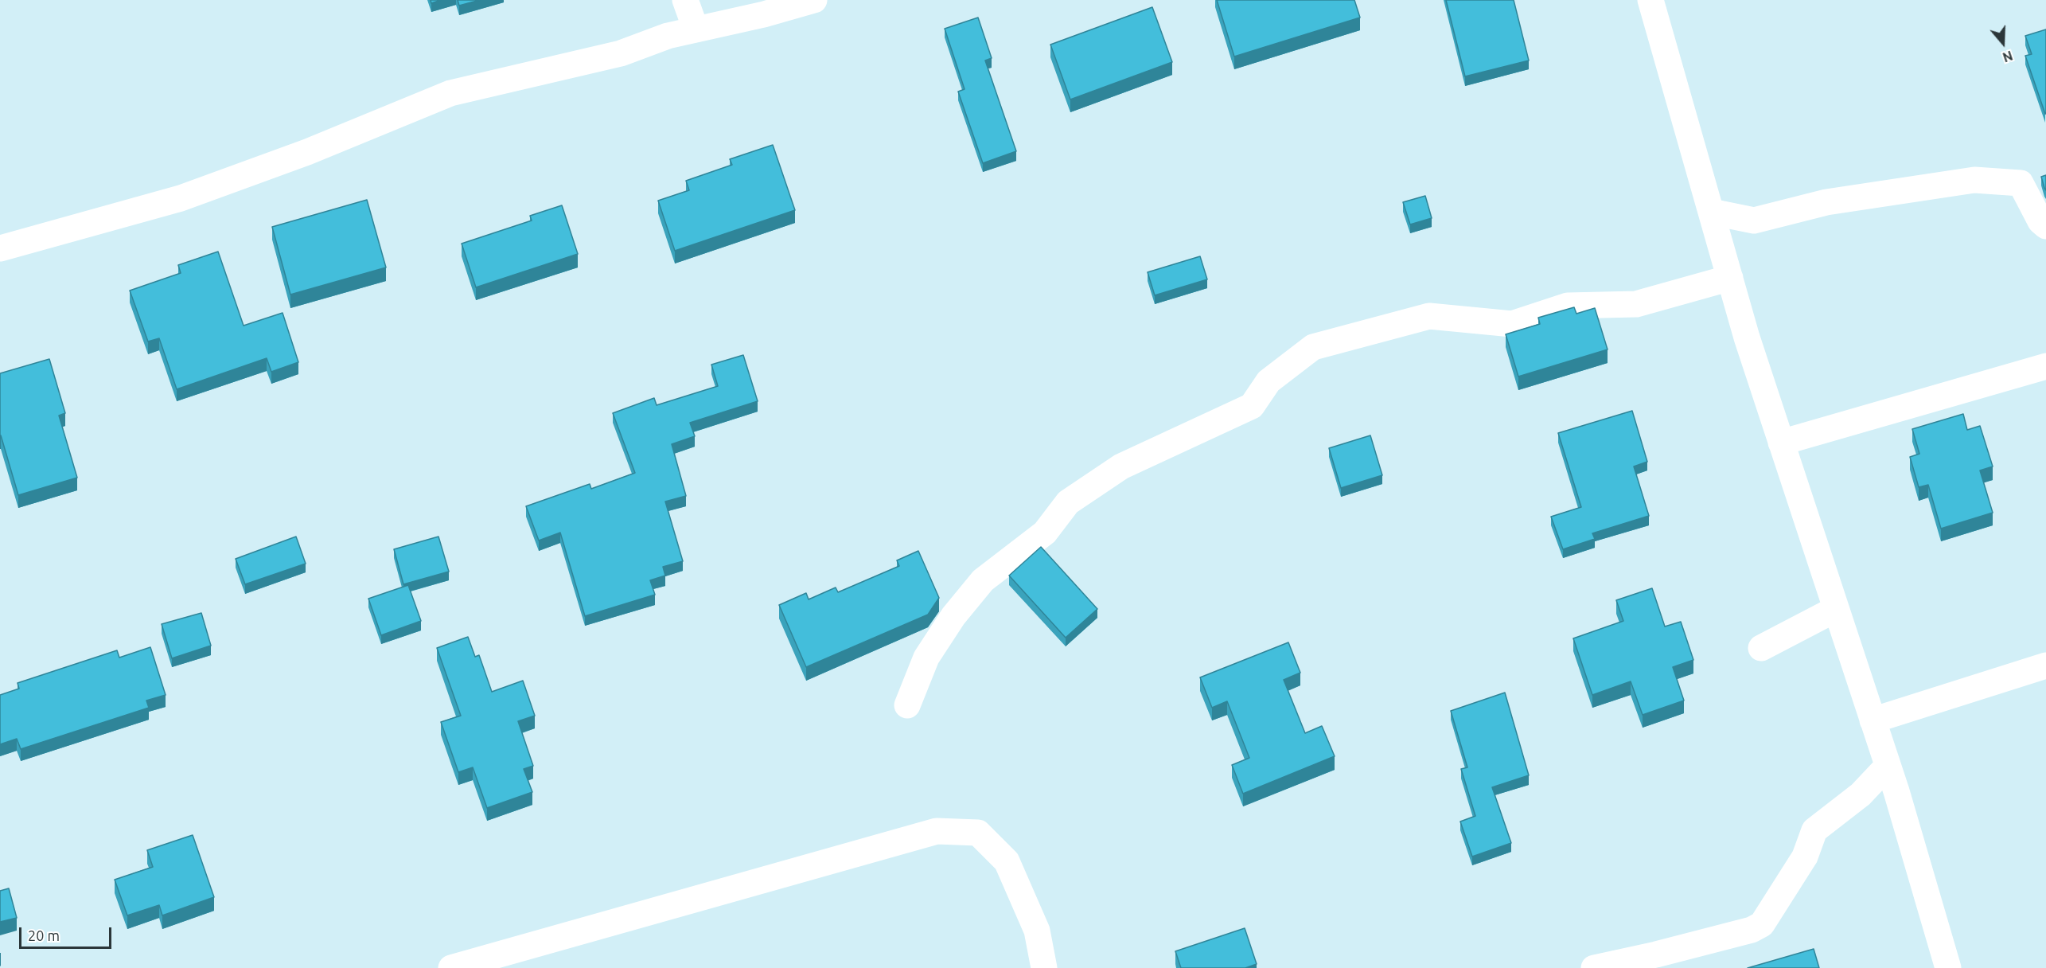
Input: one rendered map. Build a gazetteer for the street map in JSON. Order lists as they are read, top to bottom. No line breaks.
{"scale_bar":"20 m","north":"bottom"}
